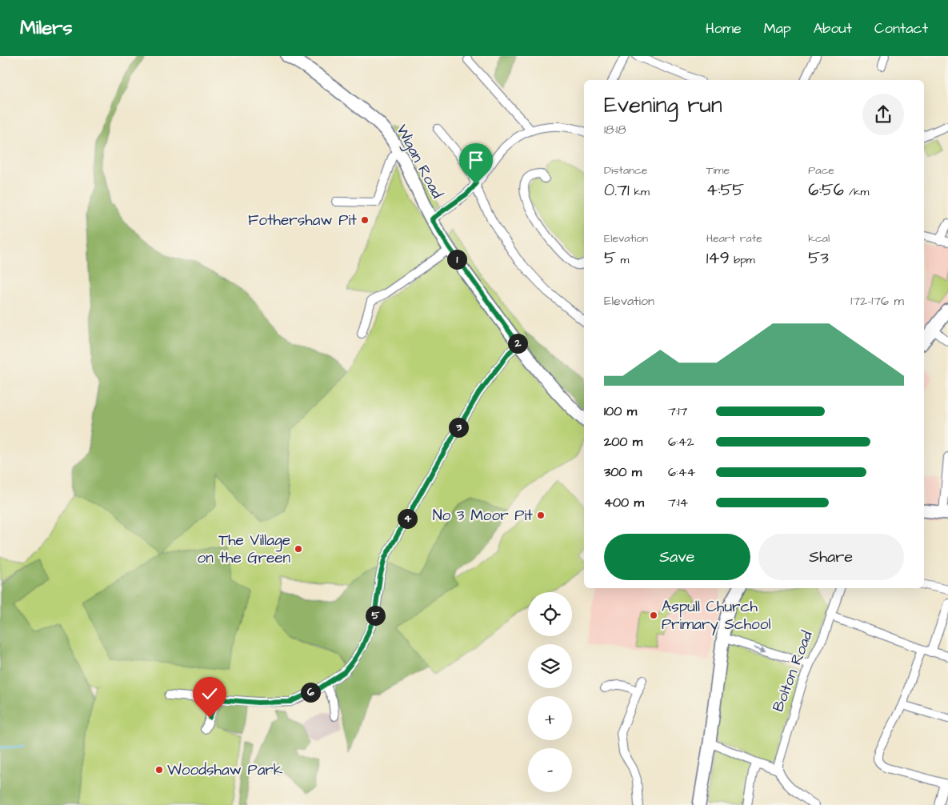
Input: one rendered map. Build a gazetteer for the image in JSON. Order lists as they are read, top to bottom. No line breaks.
{"streets":{"main road":["Wigan Road"],"street":["Bolton Road"]},"places":["Fothershaw Pit","No 3 Moor Pit","The Village on the Green","Aspull Church Primary School","Woodshaw Park"],"page":{"header":"Milers","nav":["Home","Map","About","Contact"],"heading":["Evening run","18:18"],"stats":[["Distance","0.71 km"],["Time","4:55"],["Pace","6:56 /km"],["Elevation","5 m"],["Heart rate","149 bpm"],["kcal","53"]],"pins":["1","2","3","4","5","6"],"chart":["Elevation","172–176 m"],"list":[{"name":"100 m","note":"7:17"},{"name":"200 m","note":"6:42"},{"name":"300 m","note":"6:44"},{"name":"400 m","note":"7:14"}],"buttons":["Save","Share"],"map_buttons":["+","−"]}}
